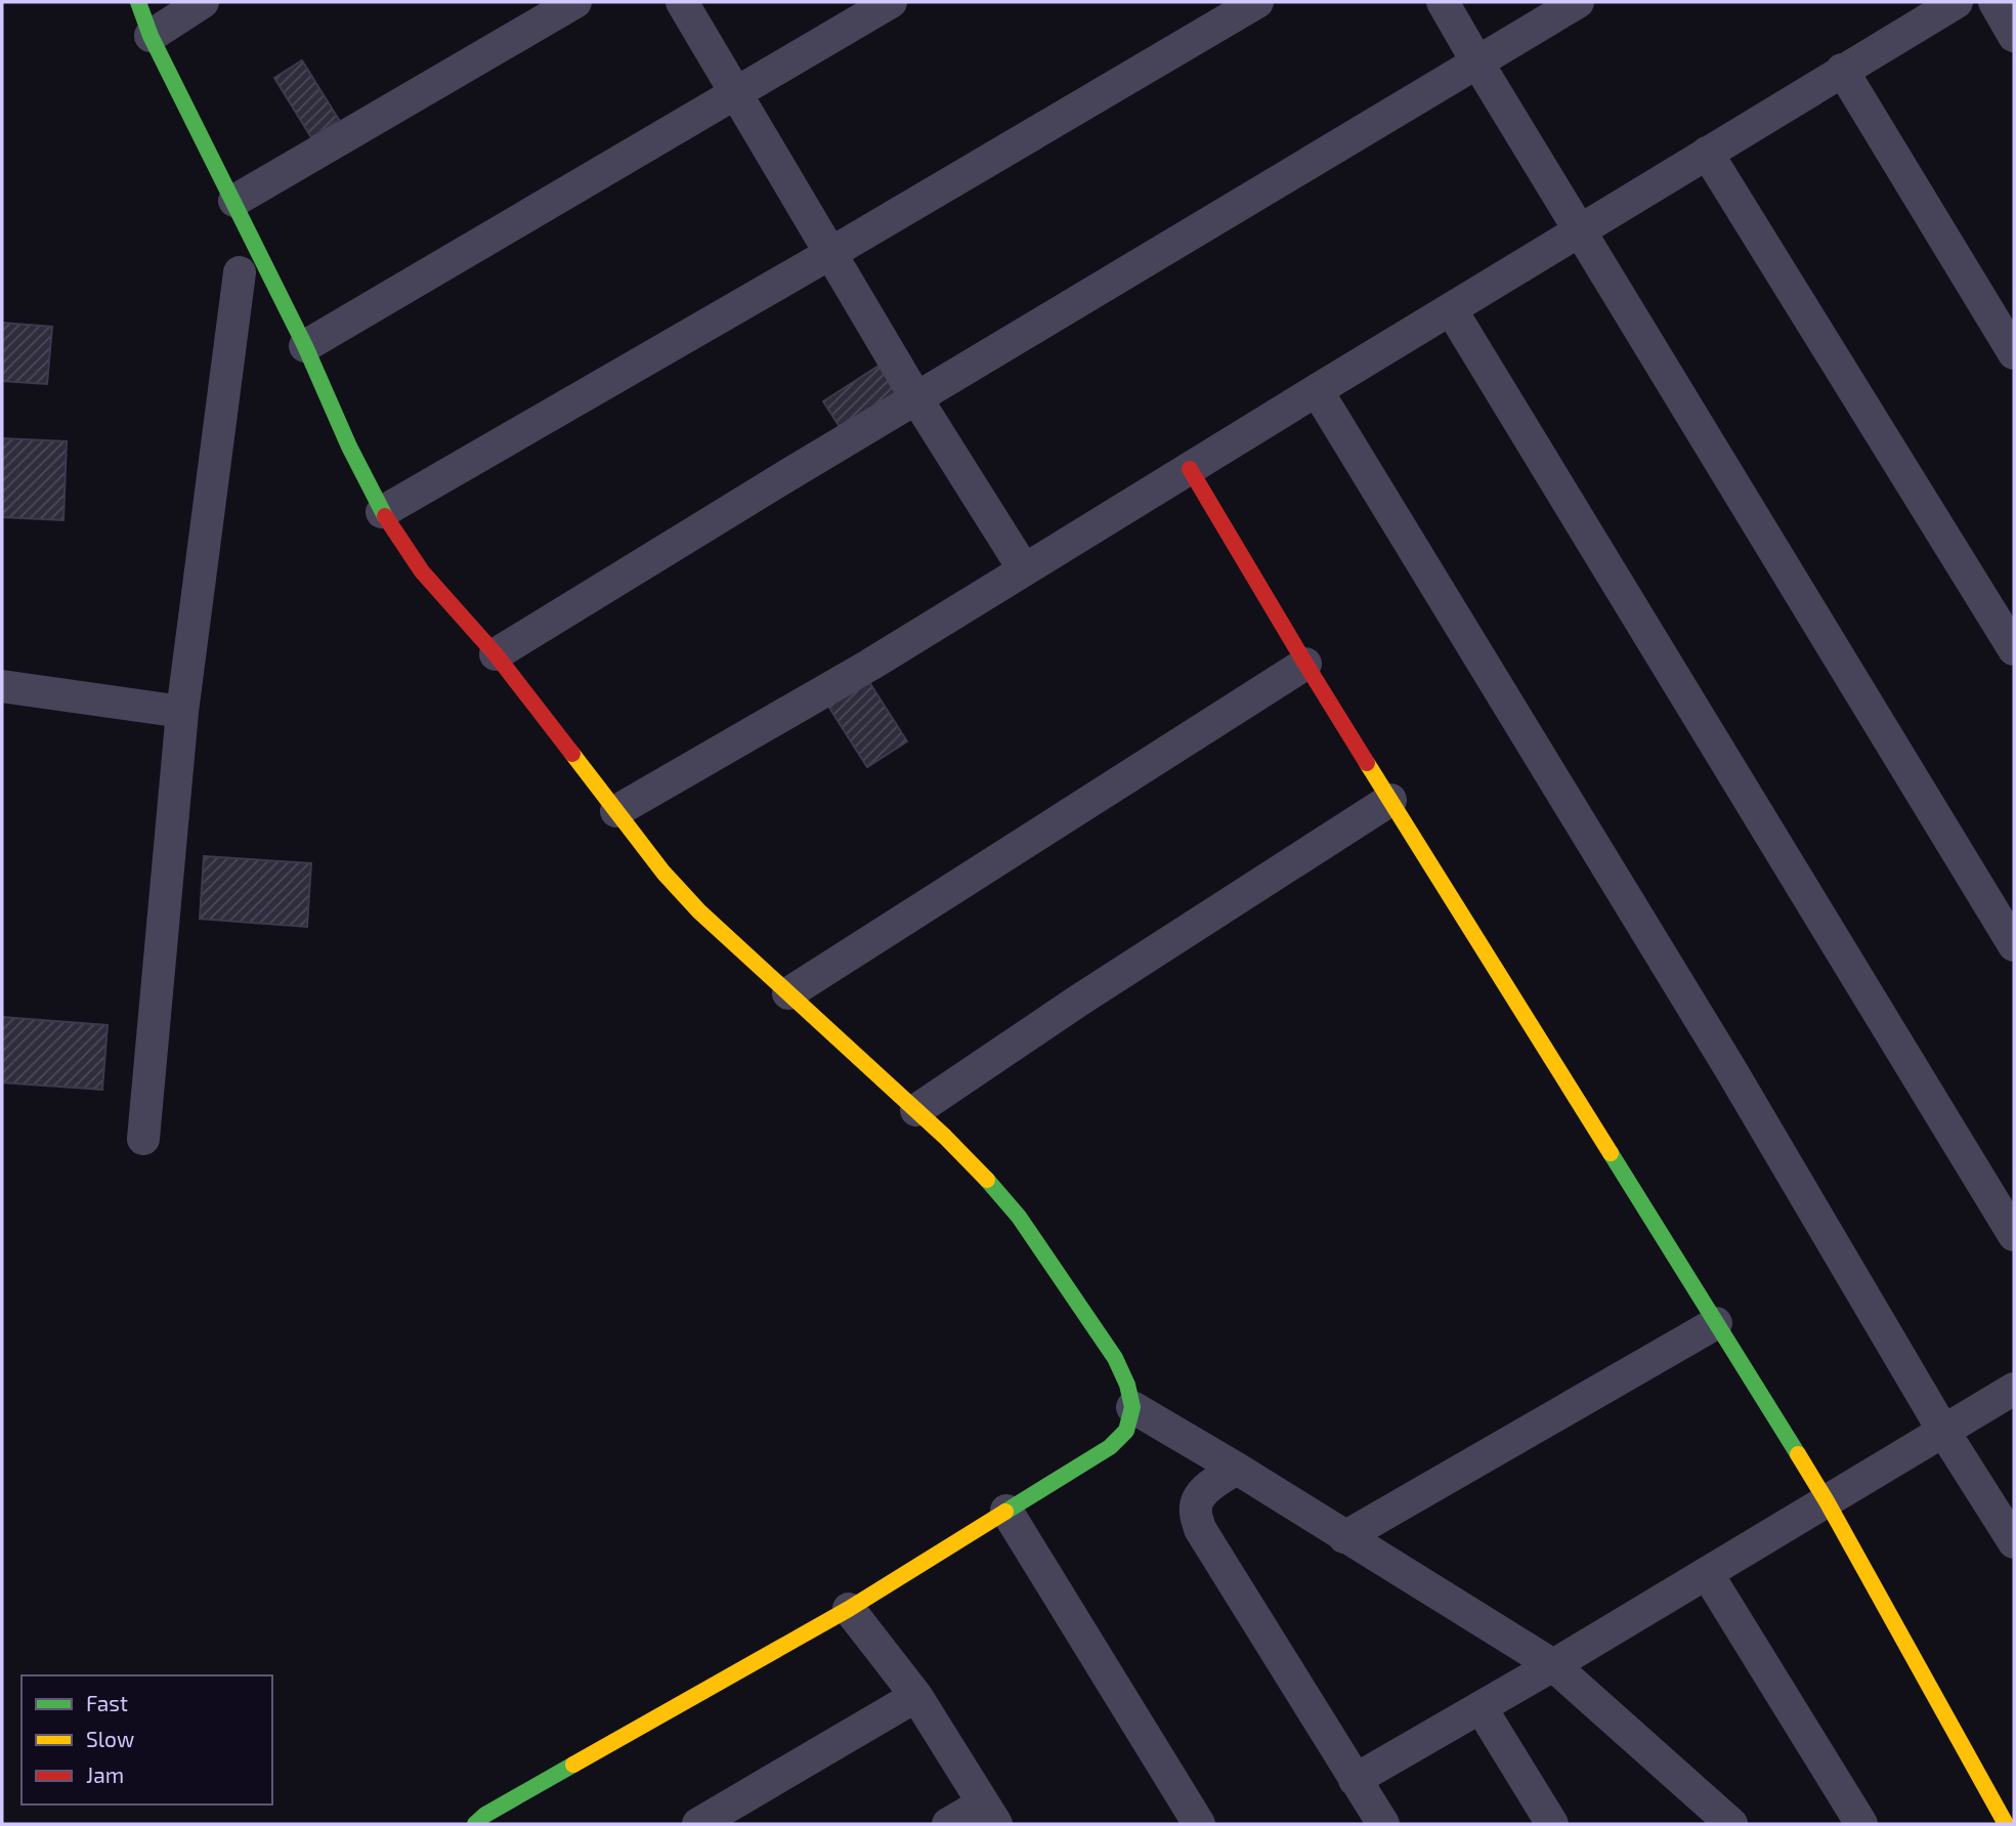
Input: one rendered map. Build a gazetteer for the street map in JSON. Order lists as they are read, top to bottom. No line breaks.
{"legend":["Fast","Slow","Jam"]}
